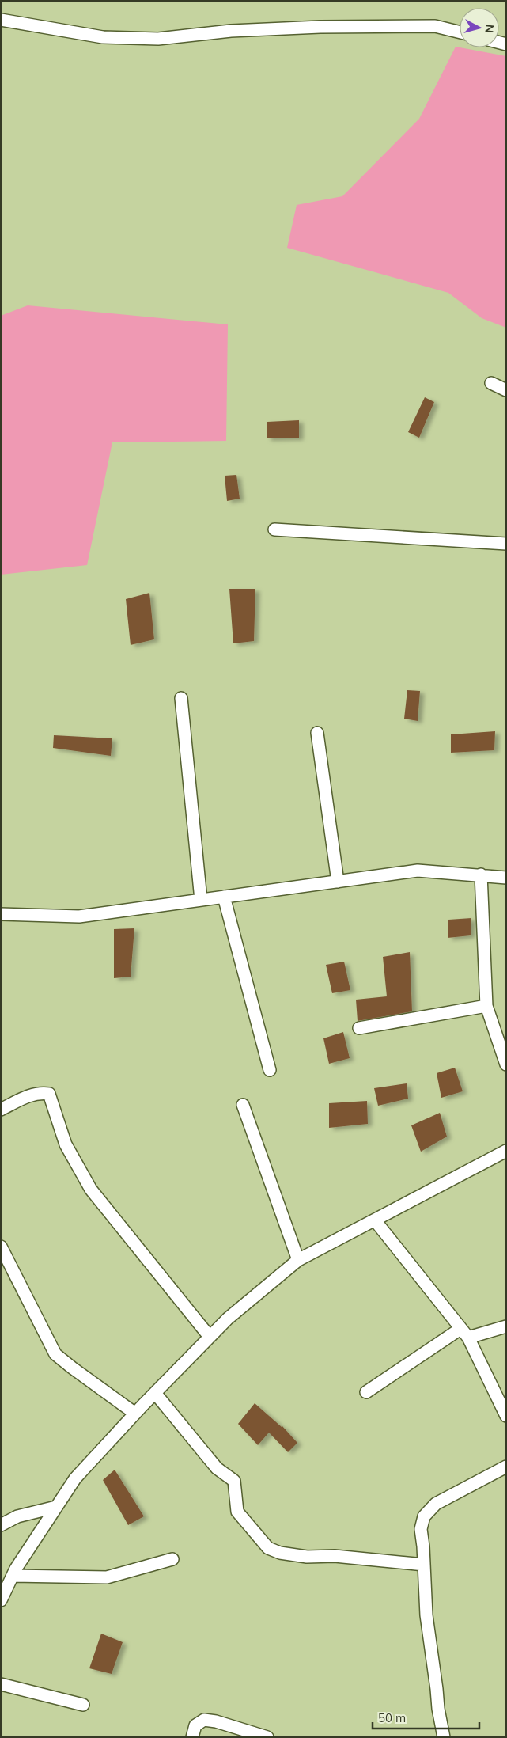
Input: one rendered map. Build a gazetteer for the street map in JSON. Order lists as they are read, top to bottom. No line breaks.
{"scale_bar":"50 m","north":"right"}
